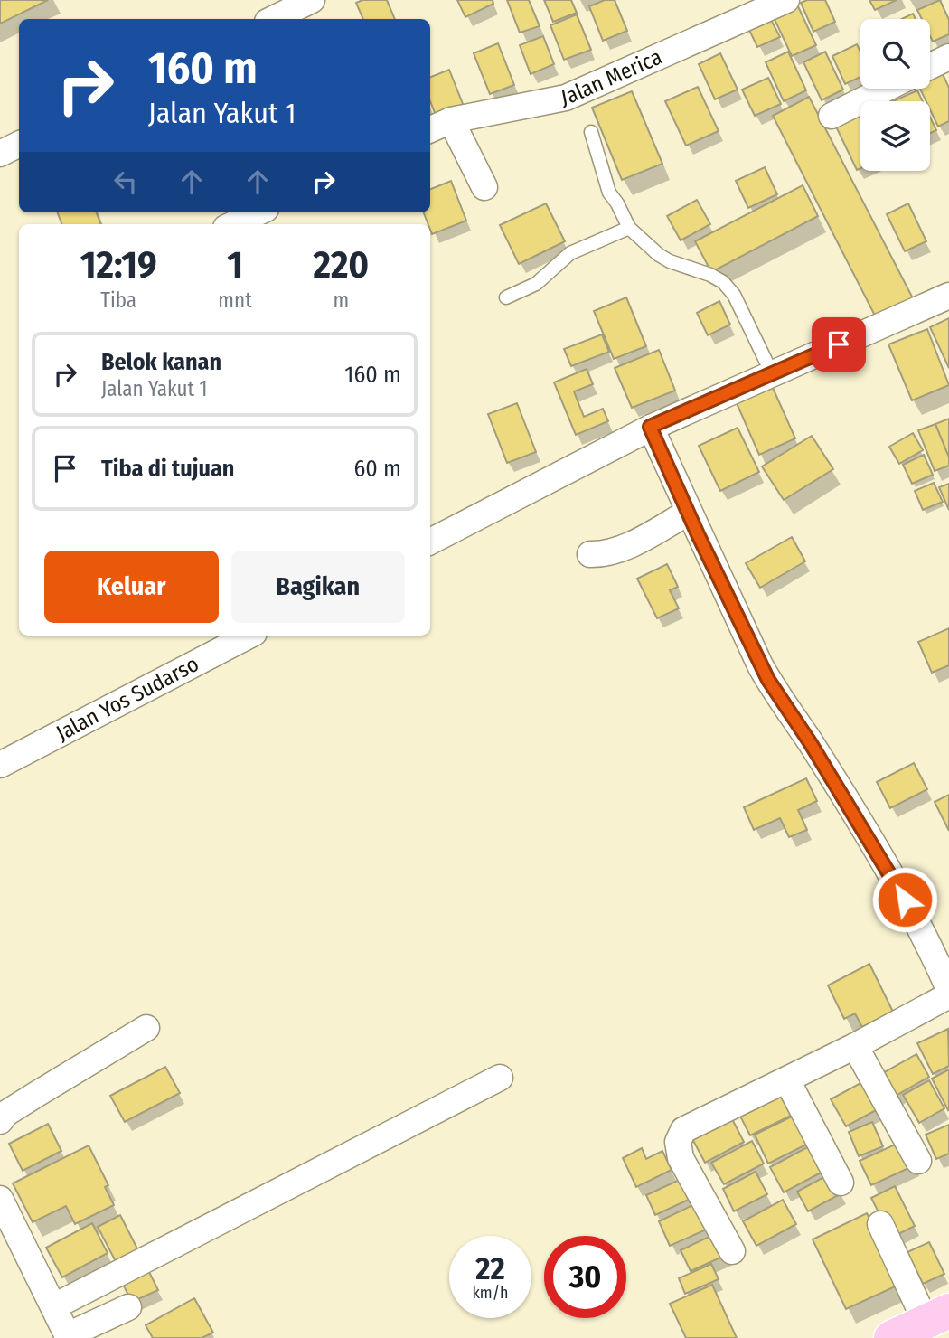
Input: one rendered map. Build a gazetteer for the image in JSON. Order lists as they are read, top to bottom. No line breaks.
{"streets":{"street":["Jalan Merica","Jalan Yos Sudarso"]},"page":{"turn":["160 m","Jalan Yakut 1"],"eta":["12:19","Tiba","1","mnt","220","m"],"list":[{"name":"Belok kanan","note":"Jalan Yakut 1","value":"160 m"},{"name":"Tiba di tujuan","value":"60 m"}],"buttons":["Keluar","Bagikan"],"speed":"22 km/h","limit":"30"}}
